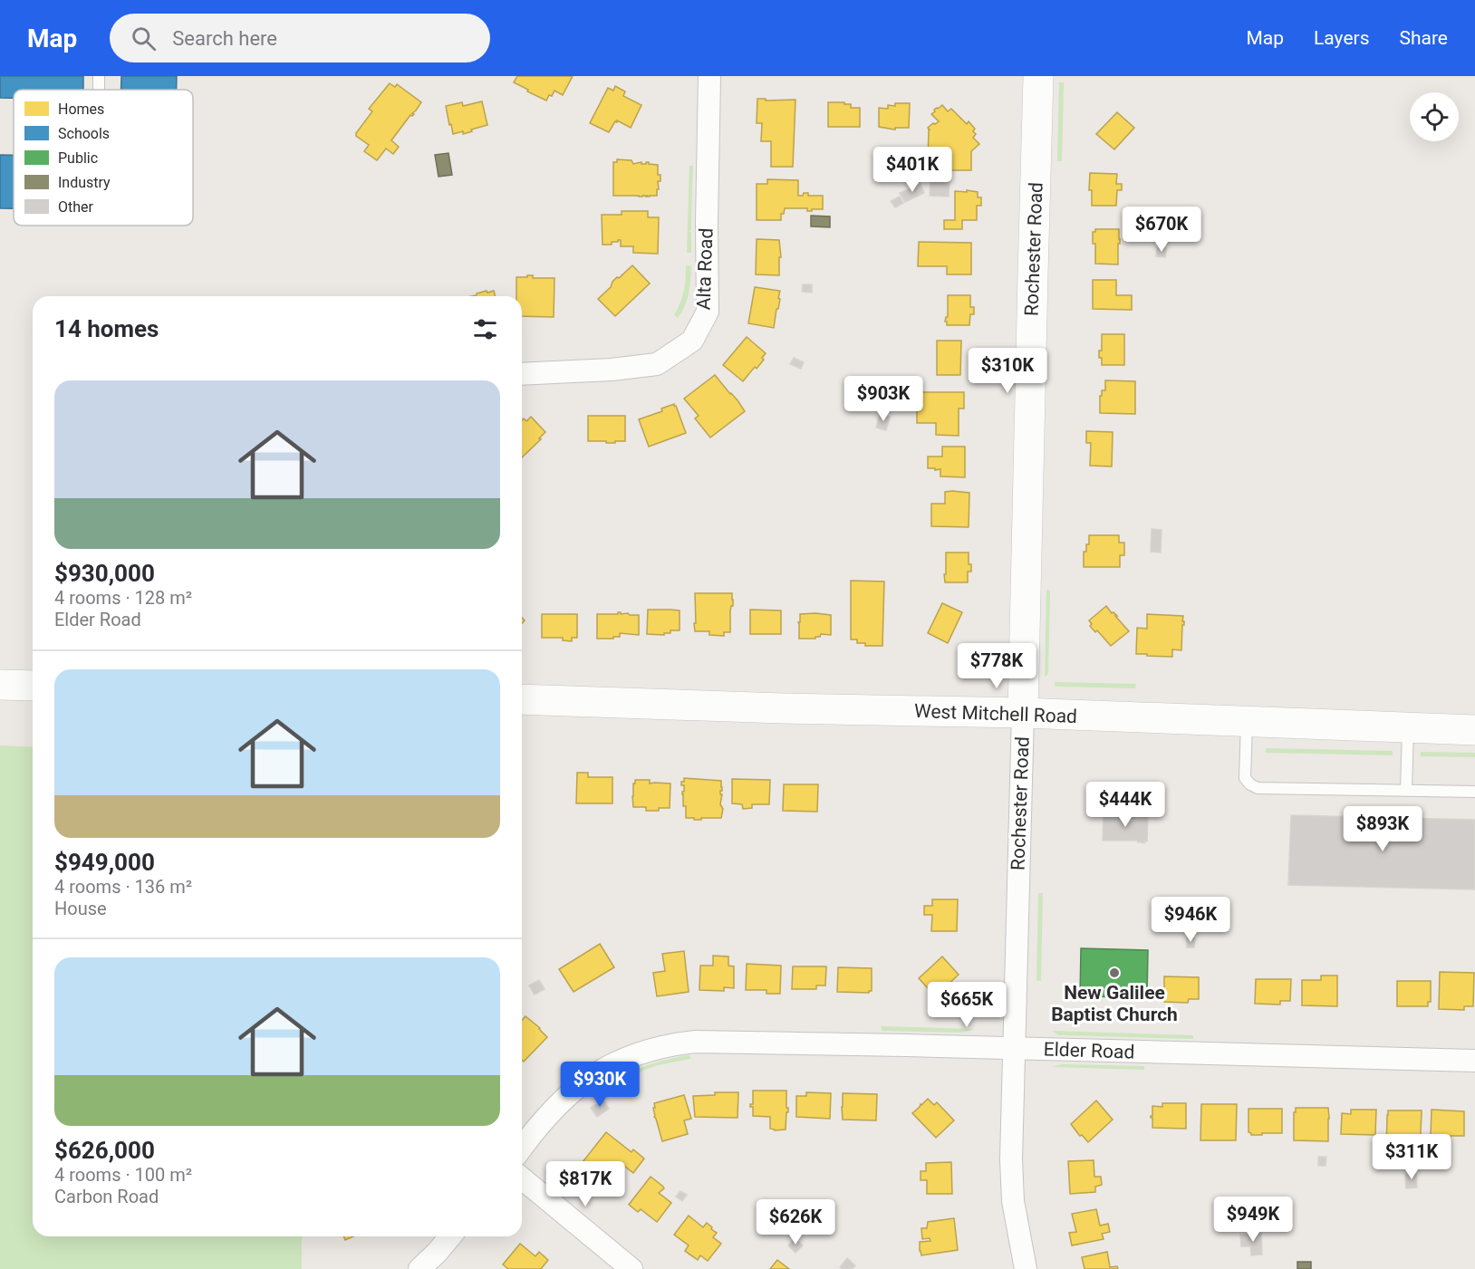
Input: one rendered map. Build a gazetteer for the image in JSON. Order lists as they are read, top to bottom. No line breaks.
{"streets":{"main road":["Rochester Road","West Mitchell Road"],"street":["Alta Road","Elder Road"]},"crossings":[["Rochester Road","West Mitchell Road"],["Rochester Road","Elder Road"]],"places":["New Galilee Baptist Church"],"legend":["Homes","Schools","Public","Industry","Other"],"page":{"header":"Map","search":"Search here","nav":["Map","Layers","Share"],"price":["$401K","$670K","$310K","$903K","$778K","$444K","$893K","$946K","$665K","$930K","$311K","$817K","$949K","$626K"],"heading":"14 homes","list":[{"name":"$930,000","note":"4 rooms · 128 m² · Elder Road"},{"name":"$949,000","note":"4 rooms · 136 m² · House"},{"name":"$626,000","note":"4 rooms · 100 m² · Carbon Road"}]}}
